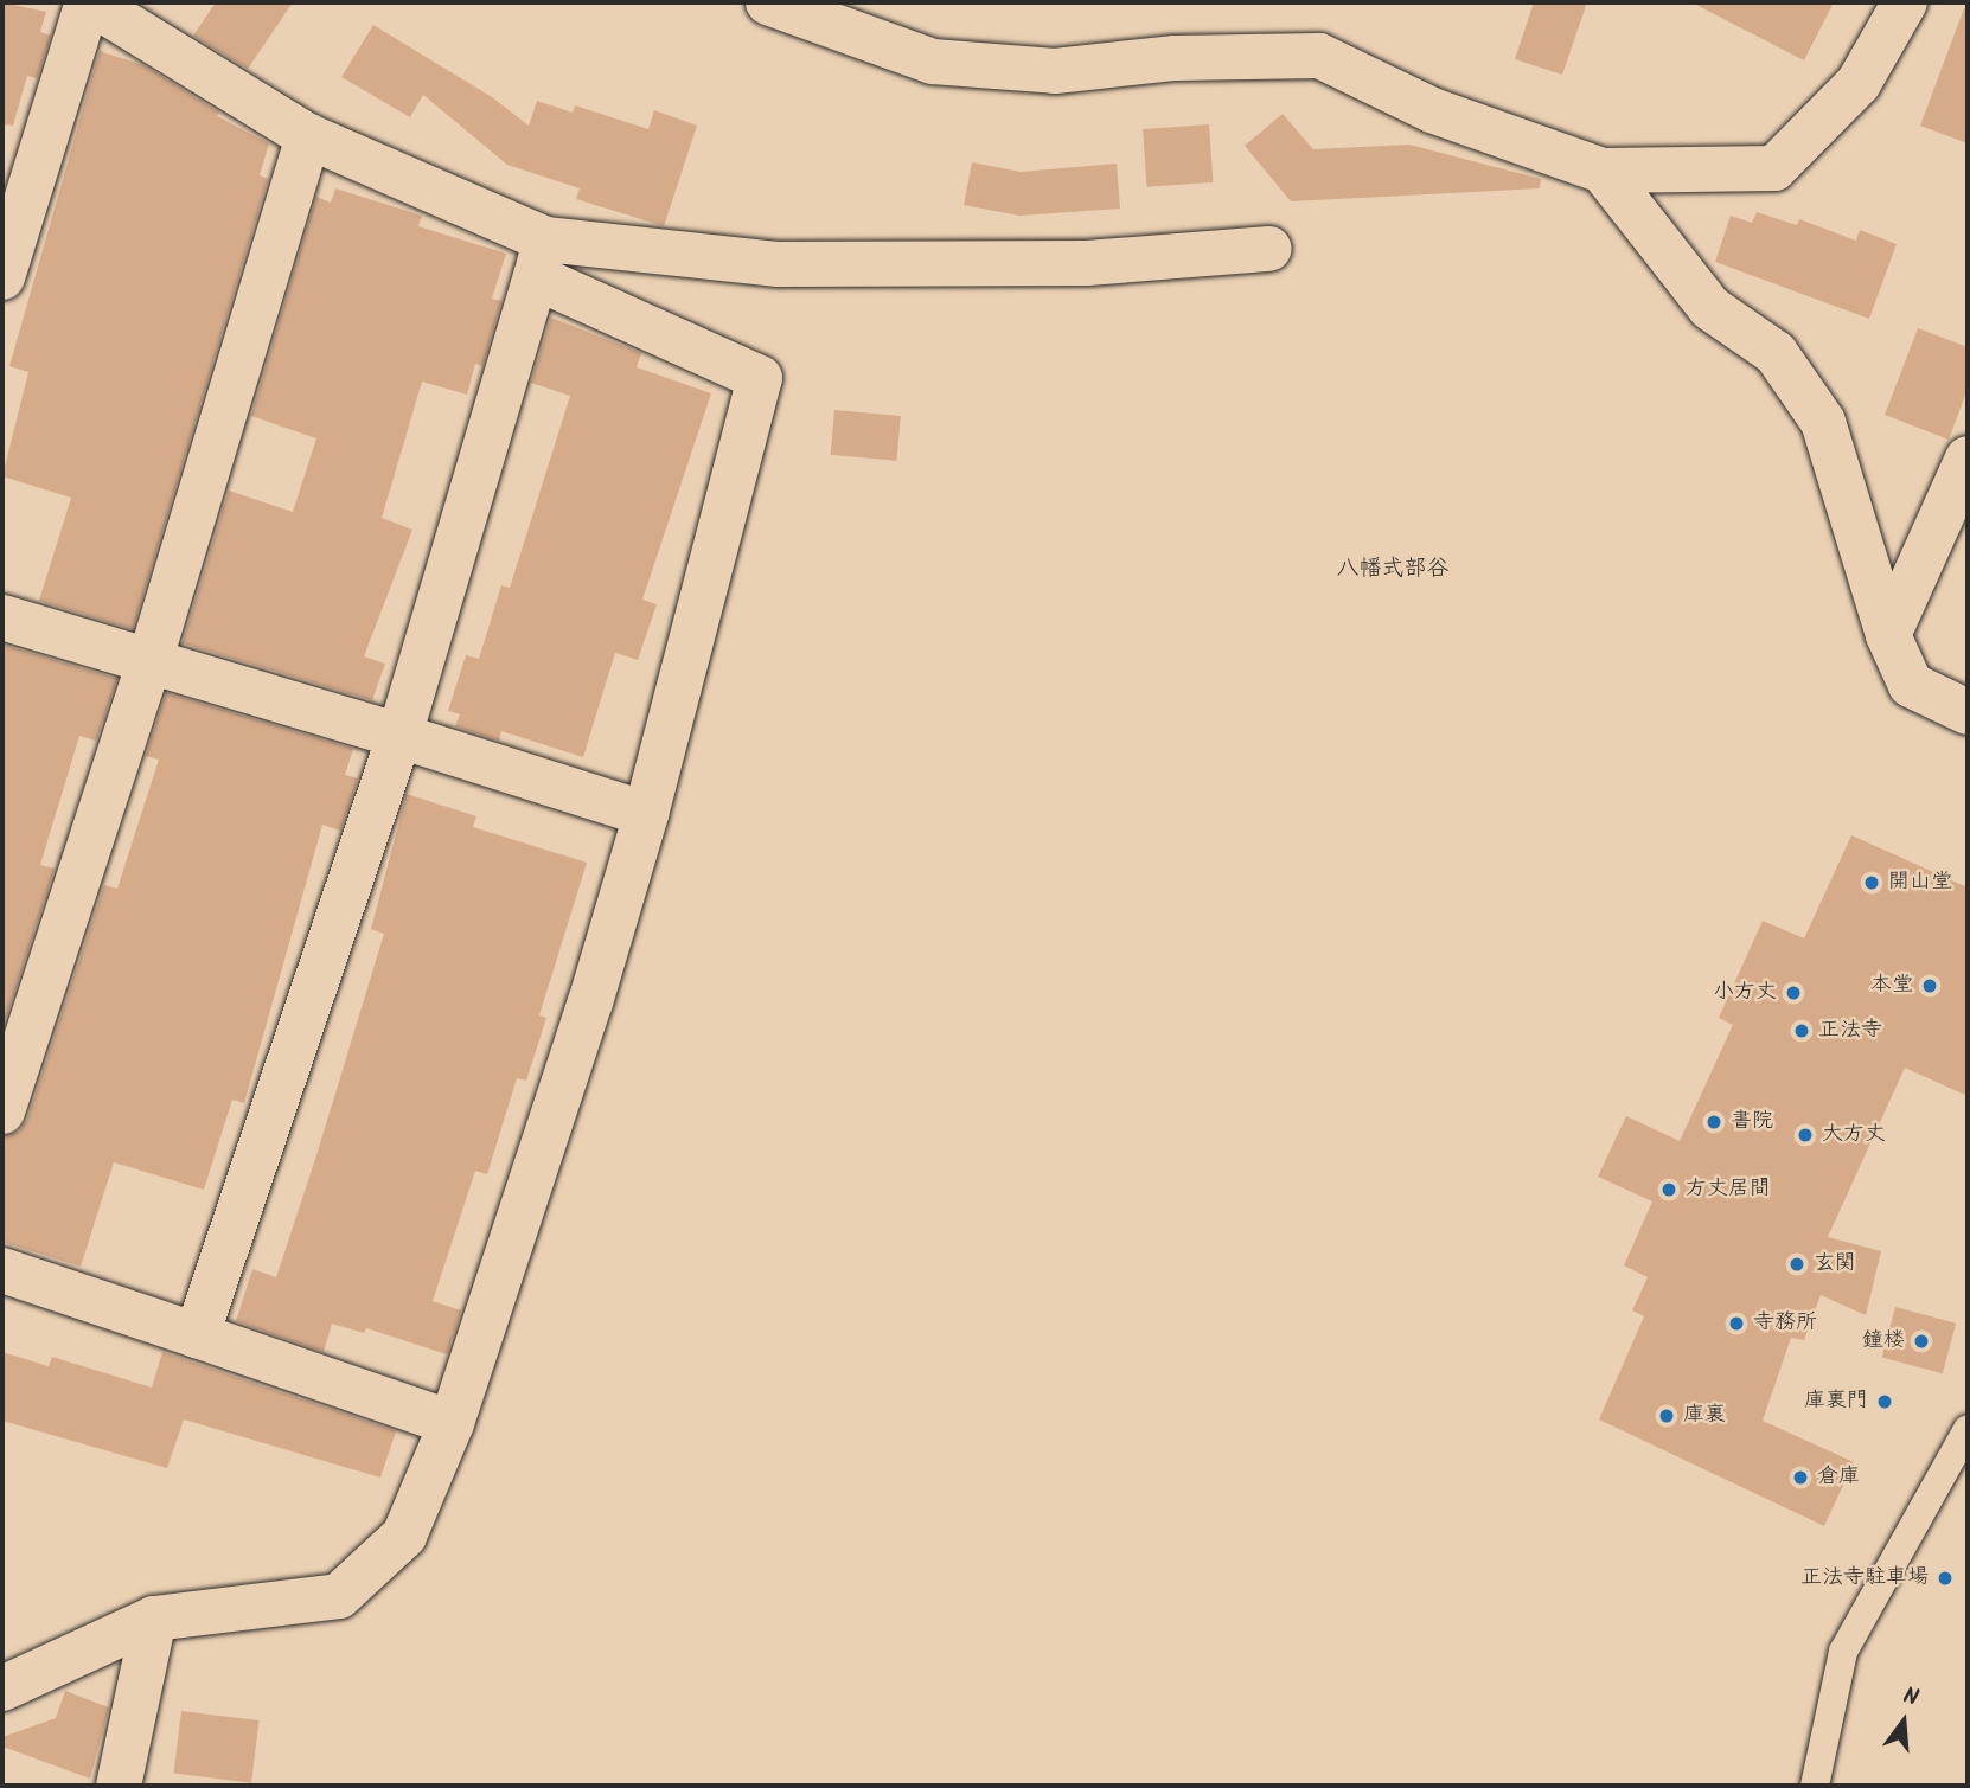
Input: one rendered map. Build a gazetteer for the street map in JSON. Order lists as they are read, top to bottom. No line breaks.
{"districts":["八幡式部谷"],"places":["開山堂","本堂","小方丈","正法寺","書院","大方丈","方丈居間","玄関","寺務所","鐘楼","庫裏門","庫裏","倉庫","正法寺駐車場"],"north":"top"}
